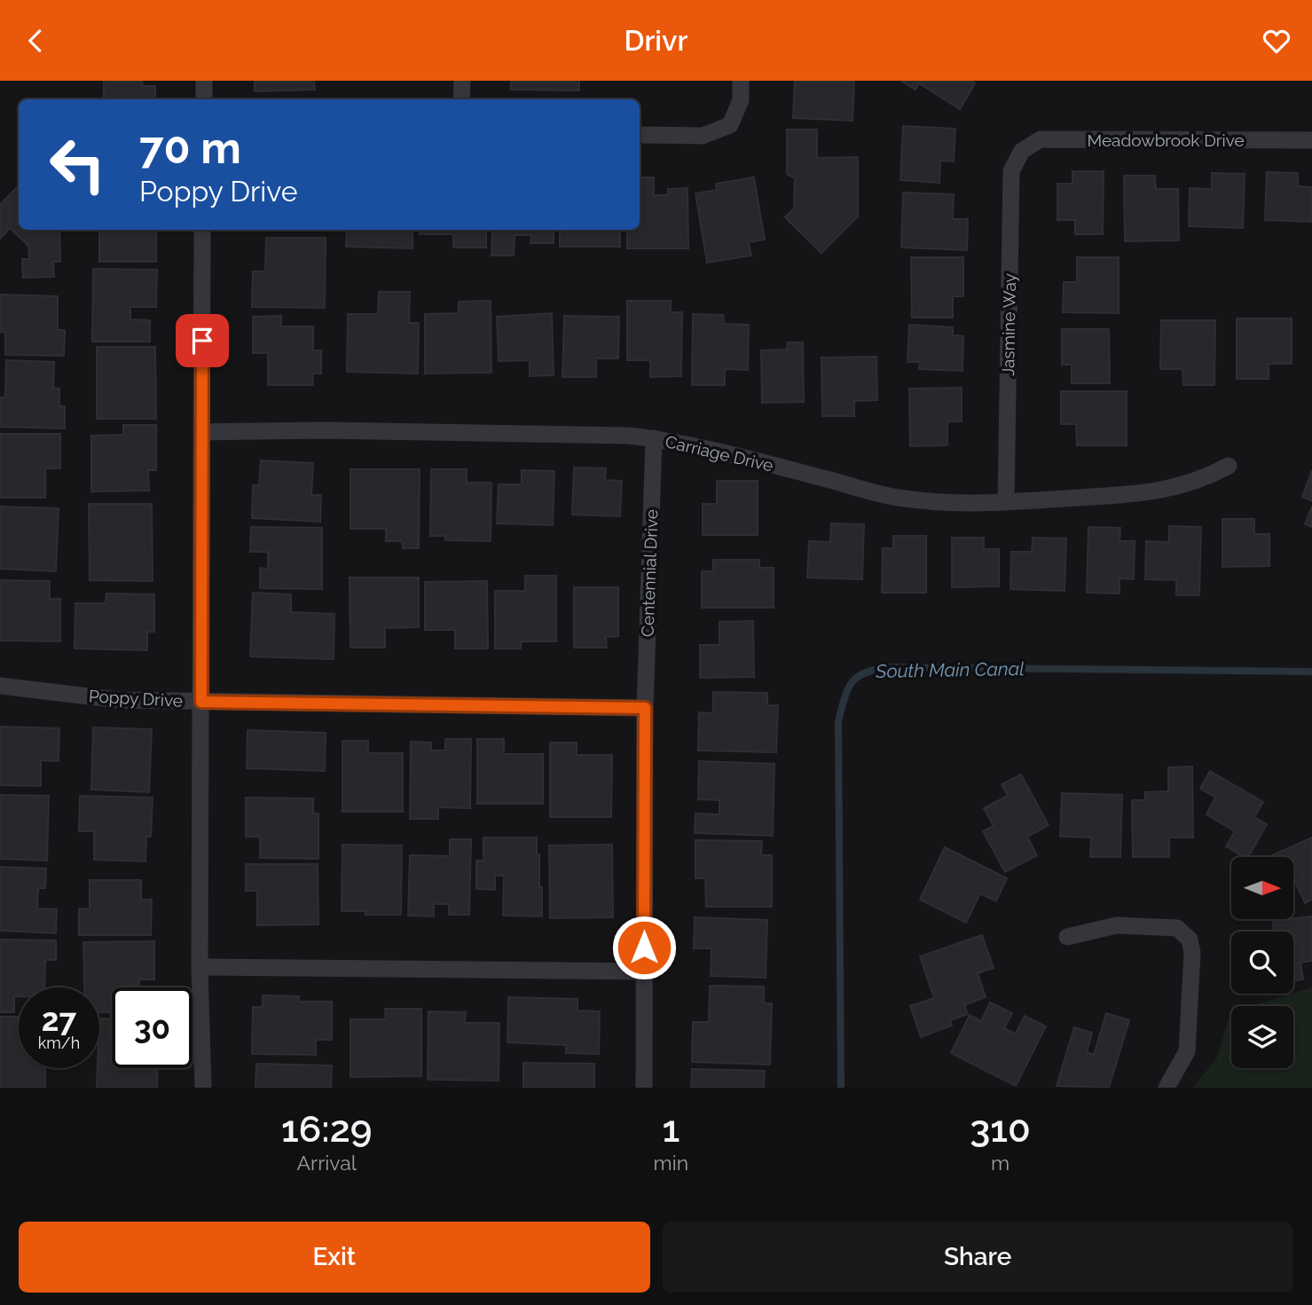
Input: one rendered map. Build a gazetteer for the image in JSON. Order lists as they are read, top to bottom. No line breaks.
{"streets":{"street":["Meadowbrook Drive","Jasmine Way","Carriage Drive","Centennial Drive","Poppy Drive"]},"crossings":[["Meadowbrook Drive","Jasmine Way"],["Jasmine Way","Carriage Drive"],["Carriage Drive","Centennial Drive"],["Centennial Drive","Poppy Drive"]],"water":["South Main Canal"],"north":"right","page":{"header":"Drivr","turn":["70 m","Poppy Drive"],"speed":"27 km/h","limit":"30","eta":["16:29","Arrival","1","min","310","m"],"buttons":["Exit","Share"]}}
